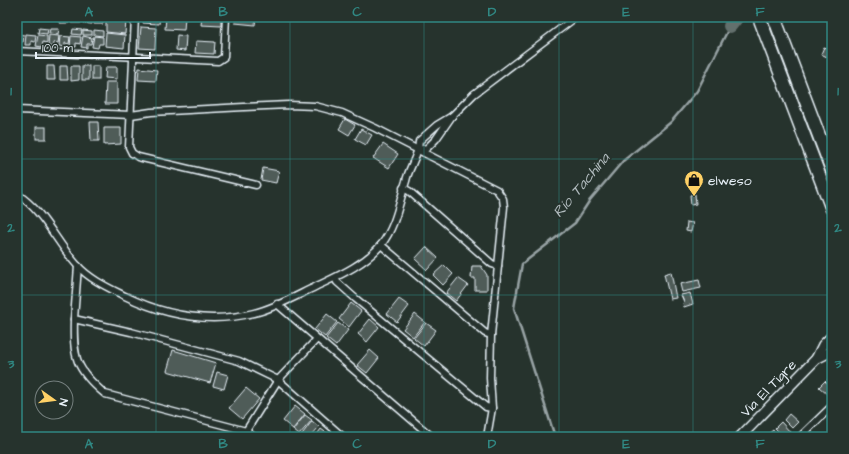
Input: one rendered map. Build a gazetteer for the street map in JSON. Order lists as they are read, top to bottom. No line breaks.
{"streets":{"street":["Via El Tigre"]},"water":["Río Tachina"],"places":{"shop":["elweso"]},"scale_bar":"100 m","north":"right","grid":{"columns":["A","B","C","D","E","F"],"rows":["1","2","3"]}}
